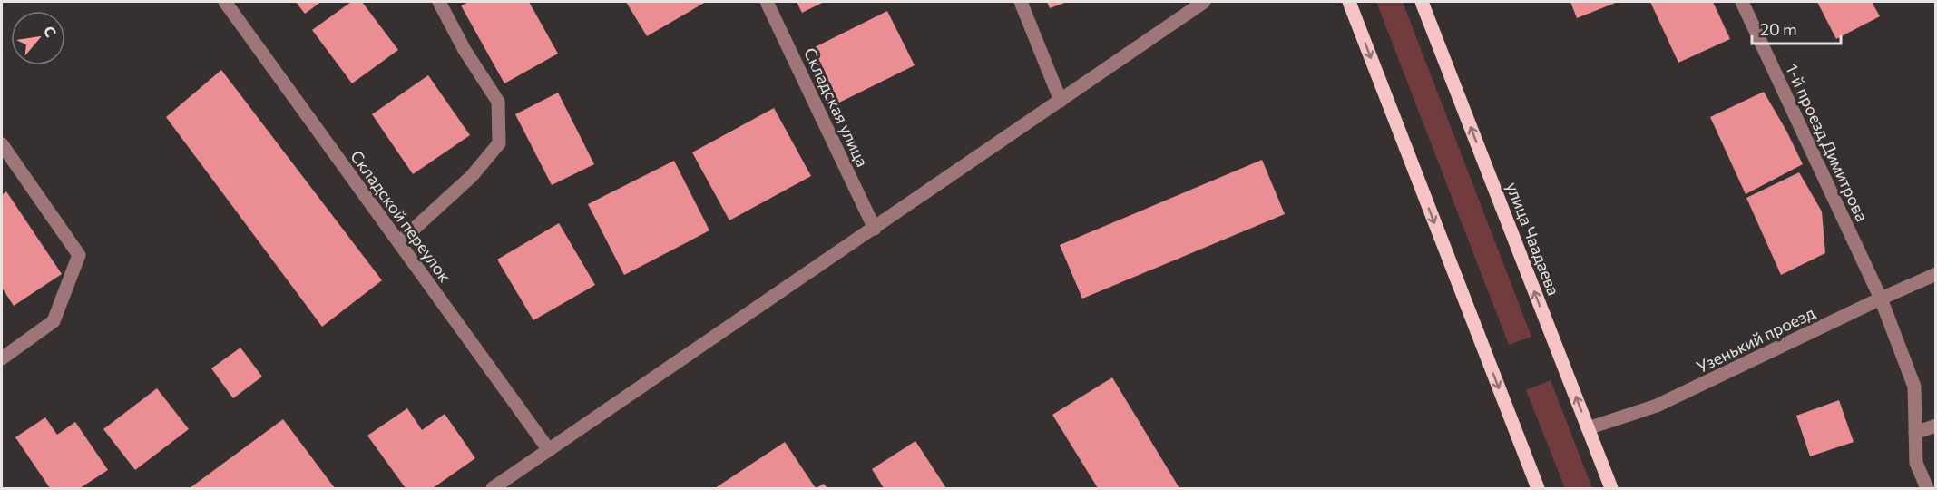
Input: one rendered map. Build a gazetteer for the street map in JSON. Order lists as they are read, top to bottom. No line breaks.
{"streets":{"main road":["улица Чаадаева"],"street":["Складская улица","1-й проезд Димитрова","Складской переулок","Узенький проезд"]},"crossings":[["1-й проезд Димитрова","Узенький проезд"],["улица Чаадаева","Узенький проезд"]],"scale_bar":"20 m","north":"top right"}
